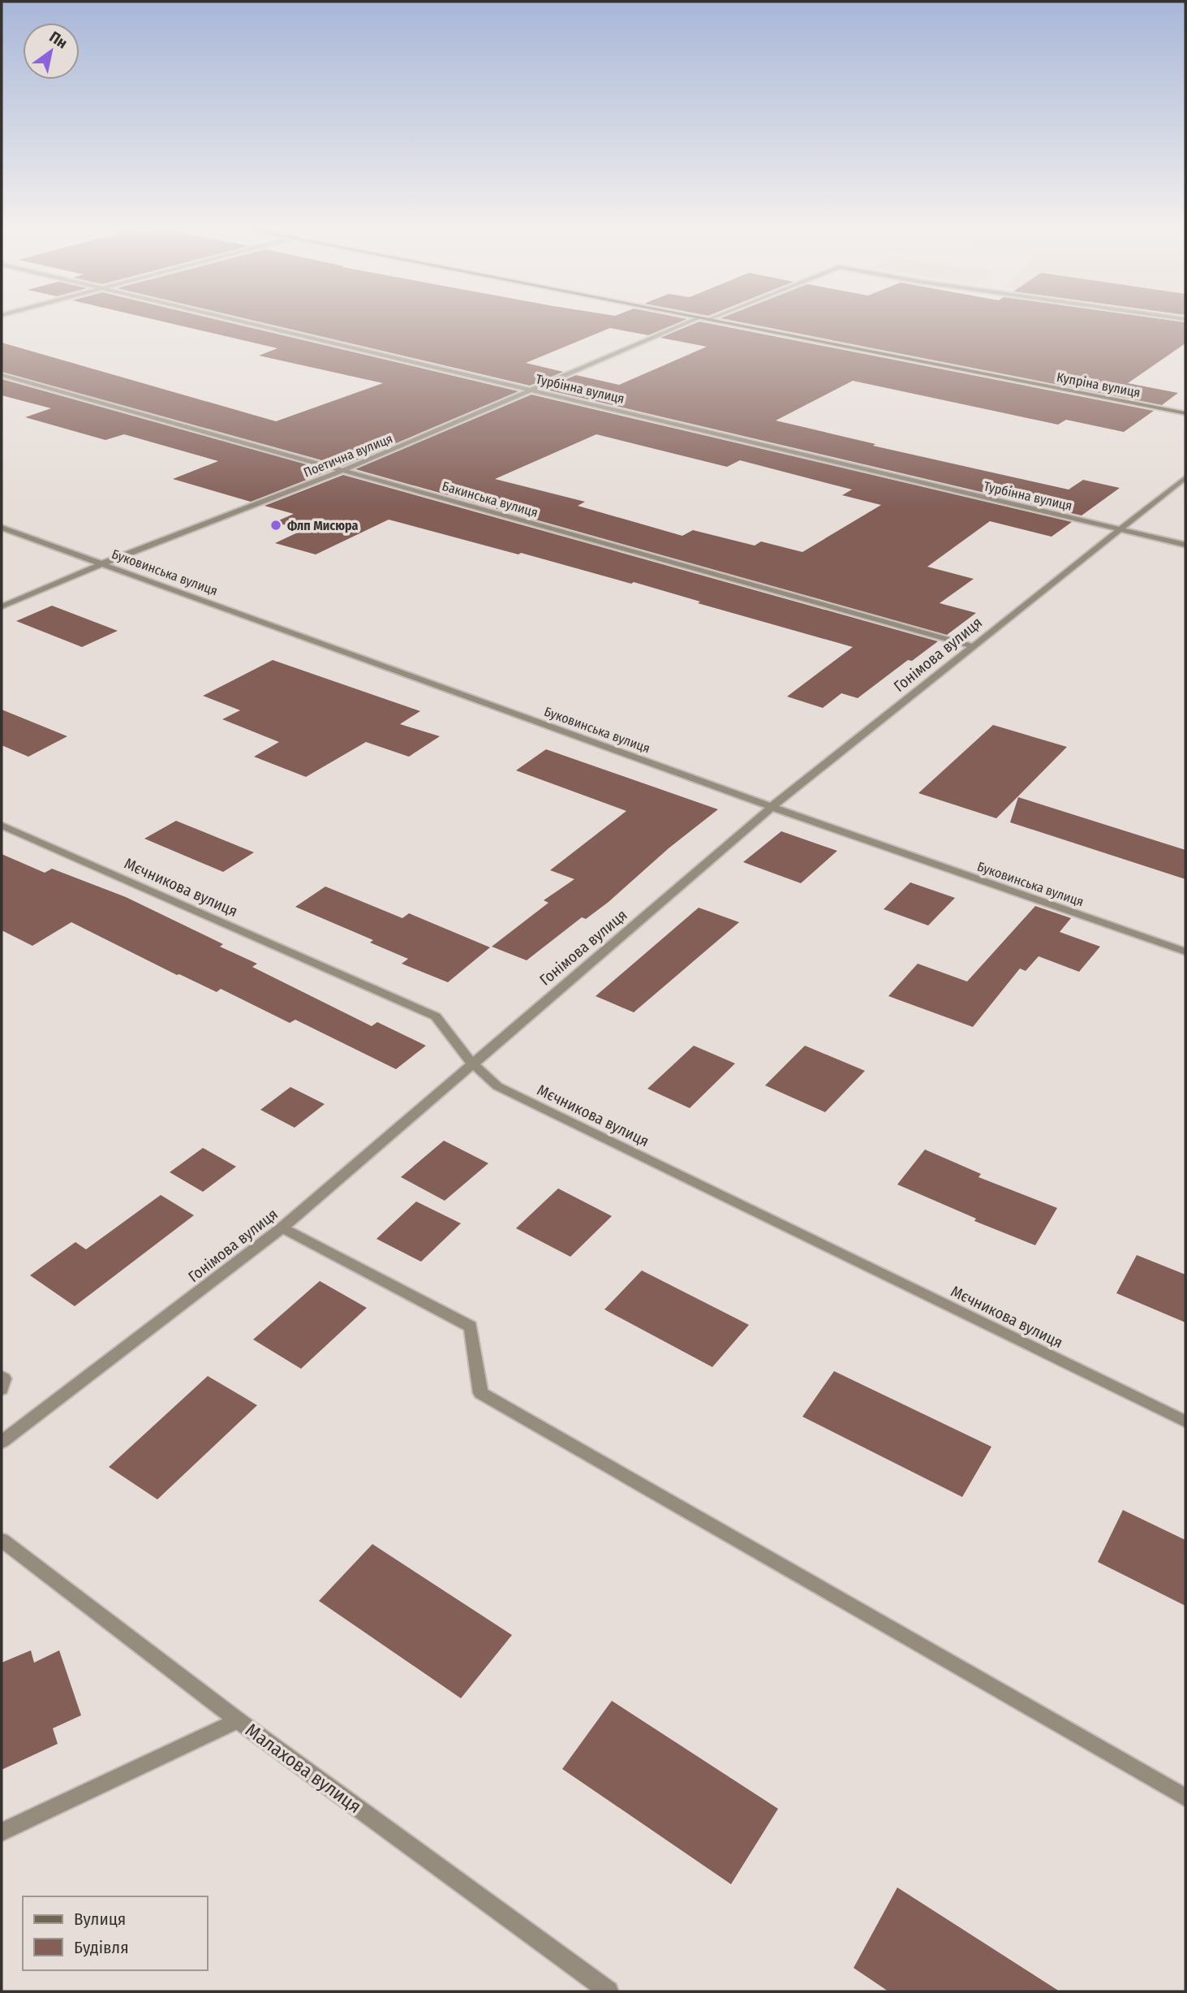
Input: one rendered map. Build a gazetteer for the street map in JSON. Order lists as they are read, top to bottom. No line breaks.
{"streets":{"main road":["Купріна вулиця"],"street":["Турбінна вулиця","Поетична вулиця","Бакинська вулиця","Буковинська вулиця","Гонімова вулиця","Мєчникова вулиця","Малахова вулиця"]},"crossings":[["Турбінна вулиця","Поетична вулиця"],["Турбінна вулиця","Гонімова вулиця"],["Поетична вулиця","Бакинська вулиця"],["Поетична вулиця","Буковинська вулиця"],["Бакинська вулиця","Гонімова вулиця"],["Буковинська вулиця","Гонімова вулиця"],["Гонімова вулиця","Мєчникова вулиця"]],"places":["Флп Мисюра"],"legend":["Вулиця","Будівля"],"north":"top right"}
